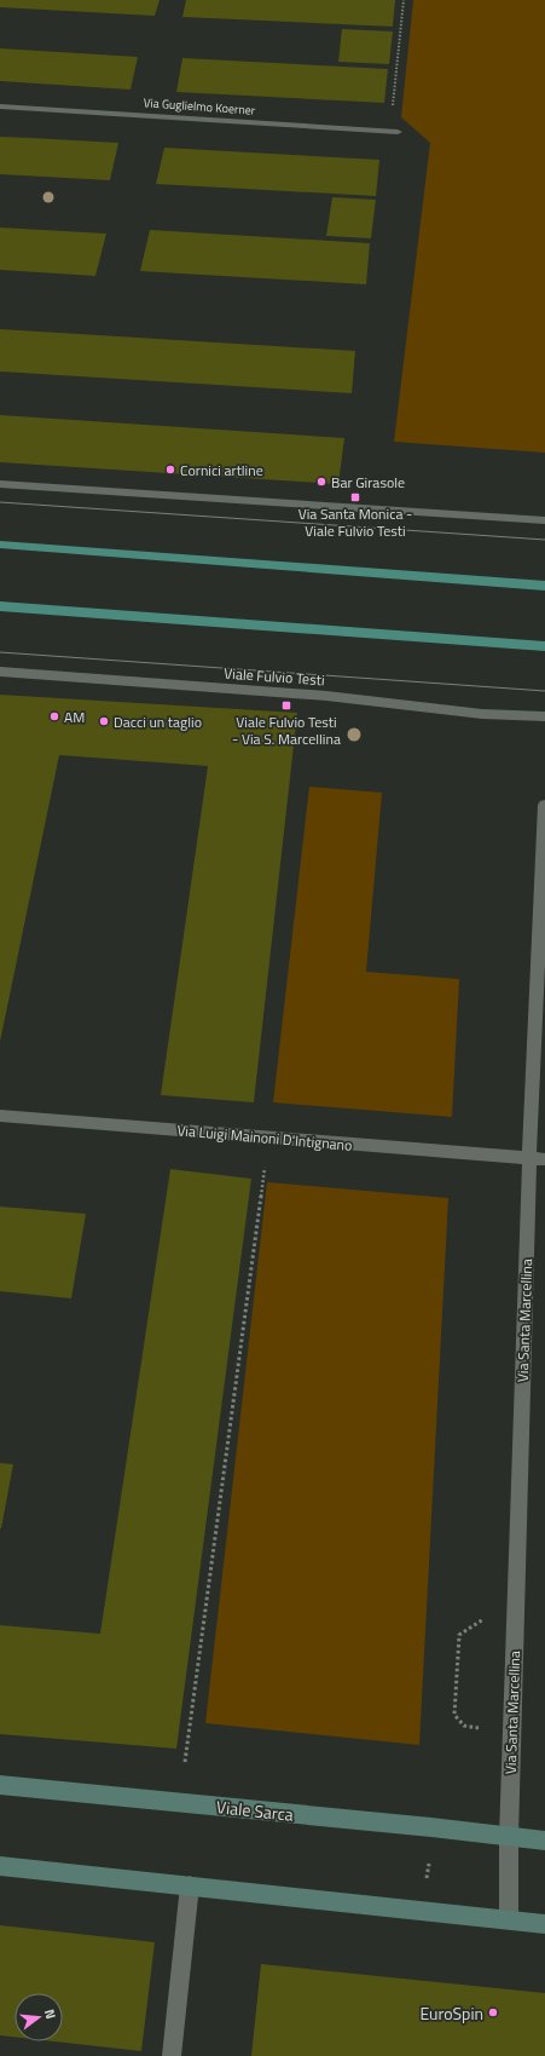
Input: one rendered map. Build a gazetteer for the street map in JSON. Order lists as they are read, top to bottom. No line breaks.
{"streets":{"street":["Via Guglielmo Koerner","Viale Fulvio Testi","Via Luigi Mainoni D'Intignano","Via Santa Marcellina","Viale Sarca"]},"crossings":[["Via Luigi Mainoni D'Intignano","Via Santa Marcellina"],["Via Santa Marcellina","Viale Sarca"]],"places":{"other":["Cornici artline","Bar Girasole","AM","Dacci un taglio","EuroSpin"],"transit":["Via Santa Monica - Viale Fulvio Testi","Viale Fulvio Testi - Via S. Marcellina"]},"north":"right"}
